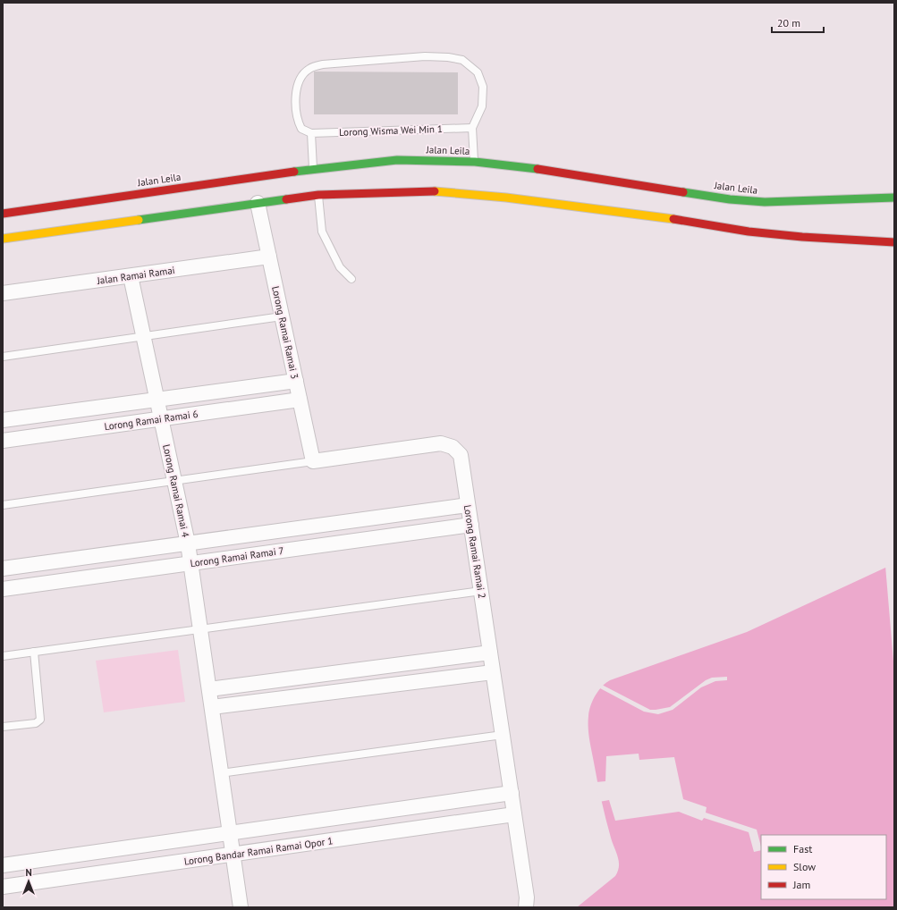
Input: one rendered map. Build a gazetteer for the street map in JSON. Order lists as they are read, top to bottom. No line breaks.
{"streets":{"main road":["Jalan Leila"],"street":["Jalan Ramai Ramai","Lorong Ramai Ramai 3","Lorong Ramai Ramai 6","Lorong Ramai Ramai 4","Lorong Ramai Ramai 2","Lorong Ramai Ramai 7","Lorong Bandar Ramai Ramai Opor 1"],"lane":["Lorong Wisma Wei Min 1"]},"crossings":[["Jalan Ramai Ramai","Lorong Ramai Ramai 3"],["Jalan Ramai Ramai","Lorong Ramai Ramai 4"],["Lorong Ramai Ramai 3","Lorong Ramai Ramai 6"],["Lorong Ramai Ramai 3","Lorong Ramai Ramai 2"],["Lorong Ramai Ramai 6","Lorong Ramai Ramai 4"],["Lorong Ramai Ramai 4","Lorong Ramai Ramai 7"],["Lorong Ramai Ramai 4","Lorong Bandar Ramai Ramai Opor 1"],["Lorong Ramai Ramai 2","Lorong Ramai Ramai 7"],["Lorong Ramai Ramai 2","Lorong Bandar Ramai Ramai Opor 1"]],"legend":["Fast","Slow","Jam"],"scale_bar":"20 m","north":"top"}
